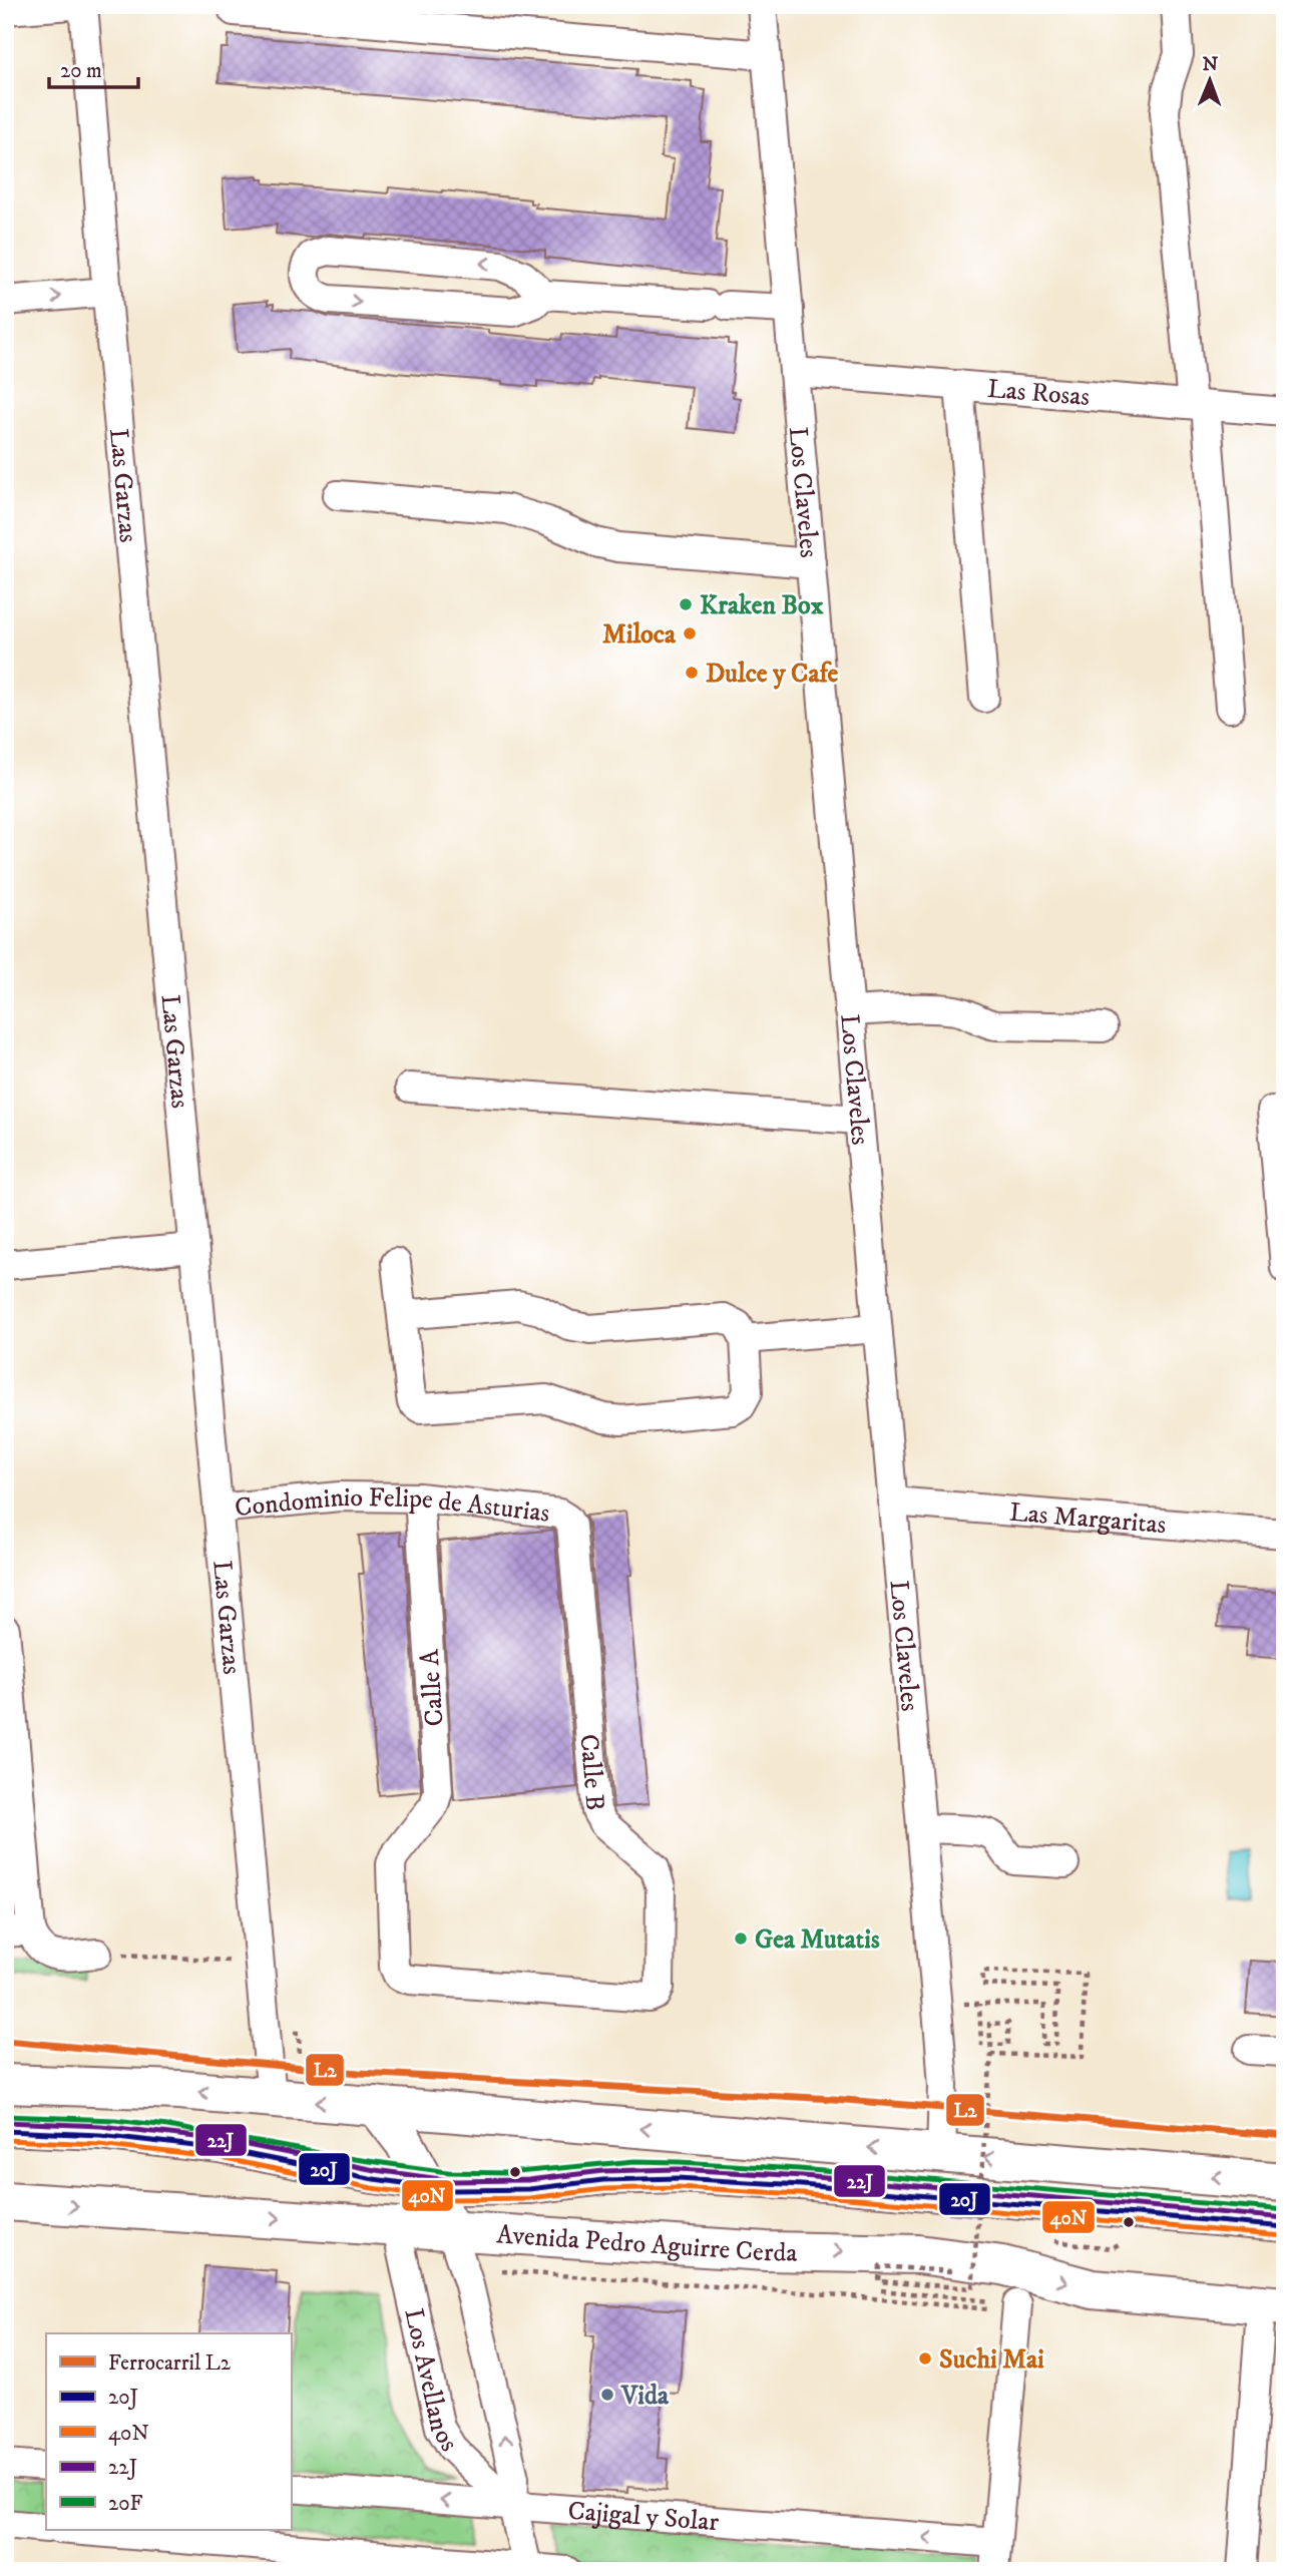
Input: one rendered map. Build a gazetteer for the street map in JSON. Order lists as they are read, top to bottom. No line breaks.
{"streets":{"highway":["Avenida Pedro Aguirre Cerda"],"street":["Las Rosas","Las Garzas","Los Claveles","Condominio Felipe de Asturias","Las Margaritas","Calle A","Calle B","Los Avellanos","Cajigal y Solar"]},"crossings":[["Las Rosas","Los Claveles"],["Las Garzas","Condominio Felipe de Asturias"],["Los Claveles","Las Margaritas"],["Condominio Felipe de Asturias","Calle A"],["Condominio Felipe de Asturias","Calle B"],["Calle A","Calle B"],["Avenida Pedro Aguirre Cerda","Los Avellanos"],["Los Avellanos","Cajigal y Solar"]],"places":["Kraken Box","Miloca","Dulce y Cafe","Gea Mutatis","Suchi Mai","Vida"],"lines":["rail line L2","transit line 20F","transit line 22J","transit line 20J","transit line 40N"],"legend":["Ferrocarril L2","20J","40N","22J","20F"],"scale_bar":"20 m","north":"top"}
